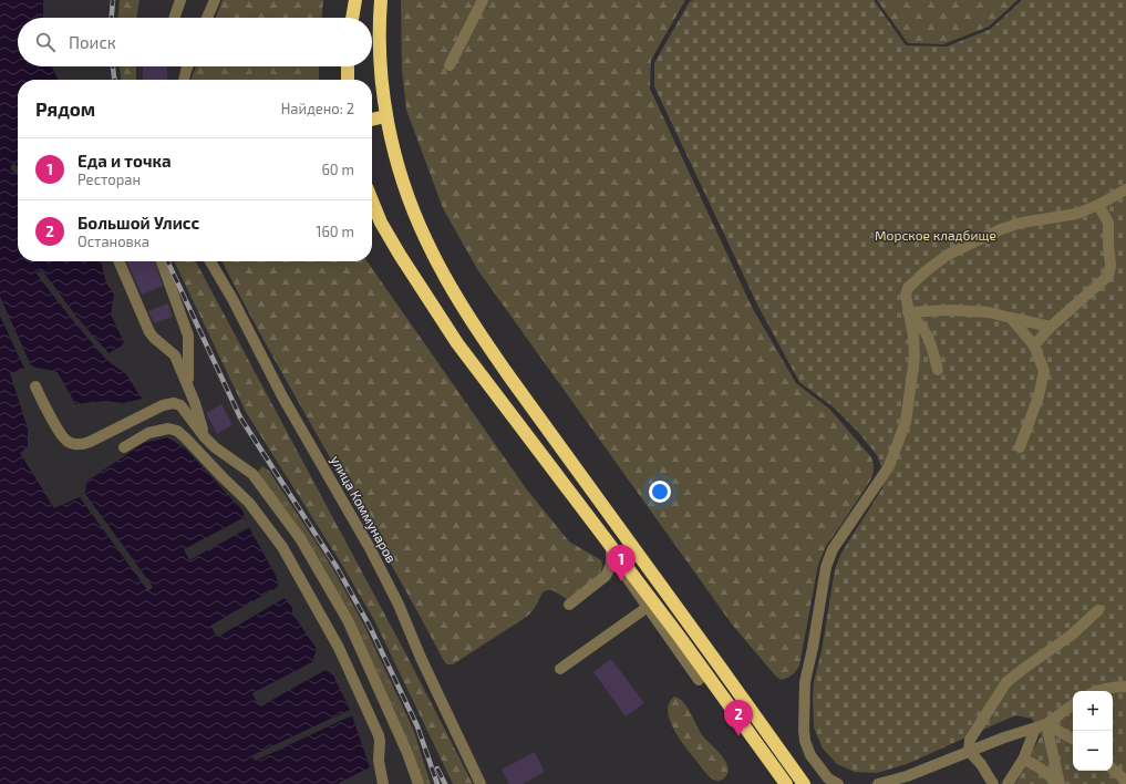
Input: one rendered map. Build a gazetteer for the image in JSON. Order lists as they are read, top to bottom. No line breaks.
{"streets":{"street":["улица Коммунаров"]},"parks":["Морское кладбище"],"page":{"search":"Поиск","heading":["Рядом","Найдено: 2"],"list":[{"mark":"1","name":"Еда и точка","note":"Ресторан","value":"60 m"},{"mark":"2","name":"Большой Улисс","note":"Остановка","value":"160 m"}],"pins":["1","2"],"map_buttons":["+","−"]}}
